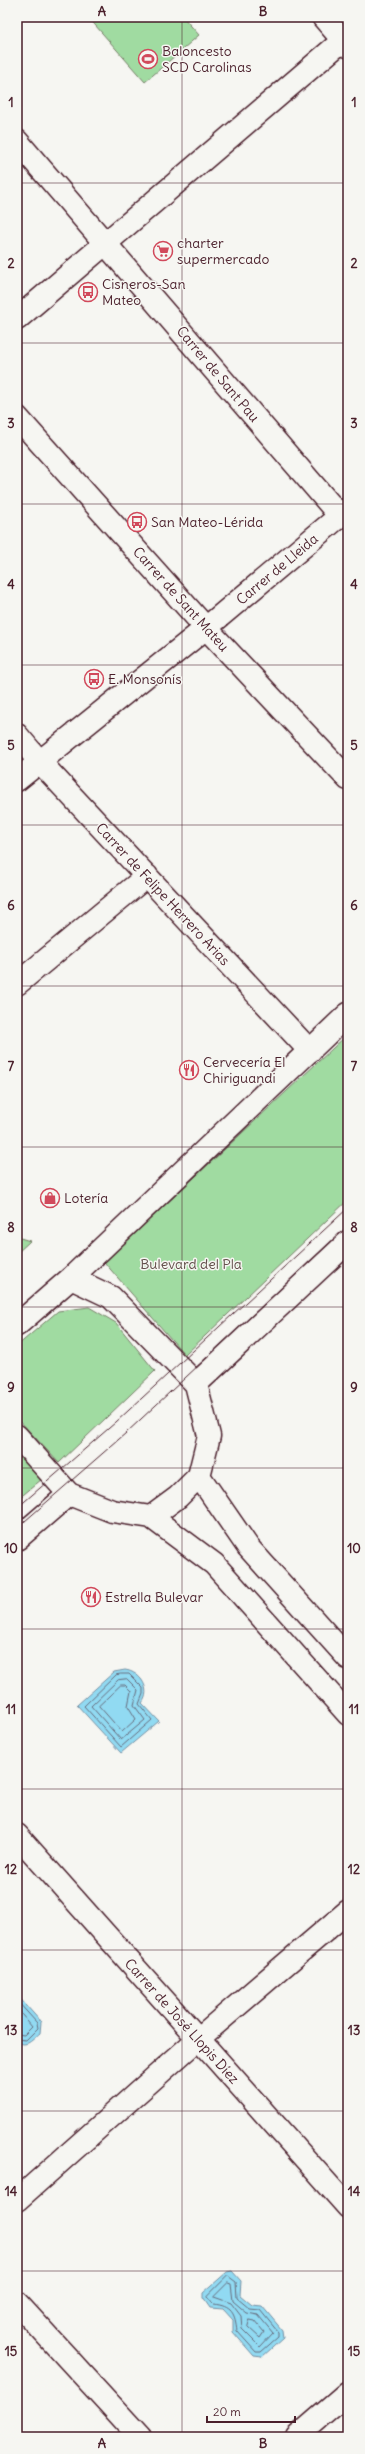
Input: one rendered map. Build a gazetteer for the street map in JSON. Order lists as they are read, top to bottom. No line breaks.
{"streets":{"street":["Carrer de Sant Pau","Carrer de Lleida","Carrer de Sant Mateu","Carrer de Felipe Herrero Arias","Carrer de José Llopis Díez"]},"crossings":[["Carrer de Sant Pau","Carrer de Lleida"],["Carrer de Lleida","Carrer de Sant Mateu"],["Carrer de Lleida","Carrer de Felipe Herrero Arias"]],"parks":["Bulevard del Pla"],"places":{"sports":["Baloncesto SCD Carolinas"],"supermarket":["charter supermercado"],"bus stop":["Cisneros-San Mateo","San Mateo-Lérida","E. Monsonís"],"restaurant":["Cervecería El Chiriguandi","Estrella Bulevar"],"shop":["Lotería"]},"scale_bar":"20 m","grid":{"columns":["A","B"],"rows":["1","2","3","4","5","6","7","8","9","10","11","12","13","14","15"]}}
